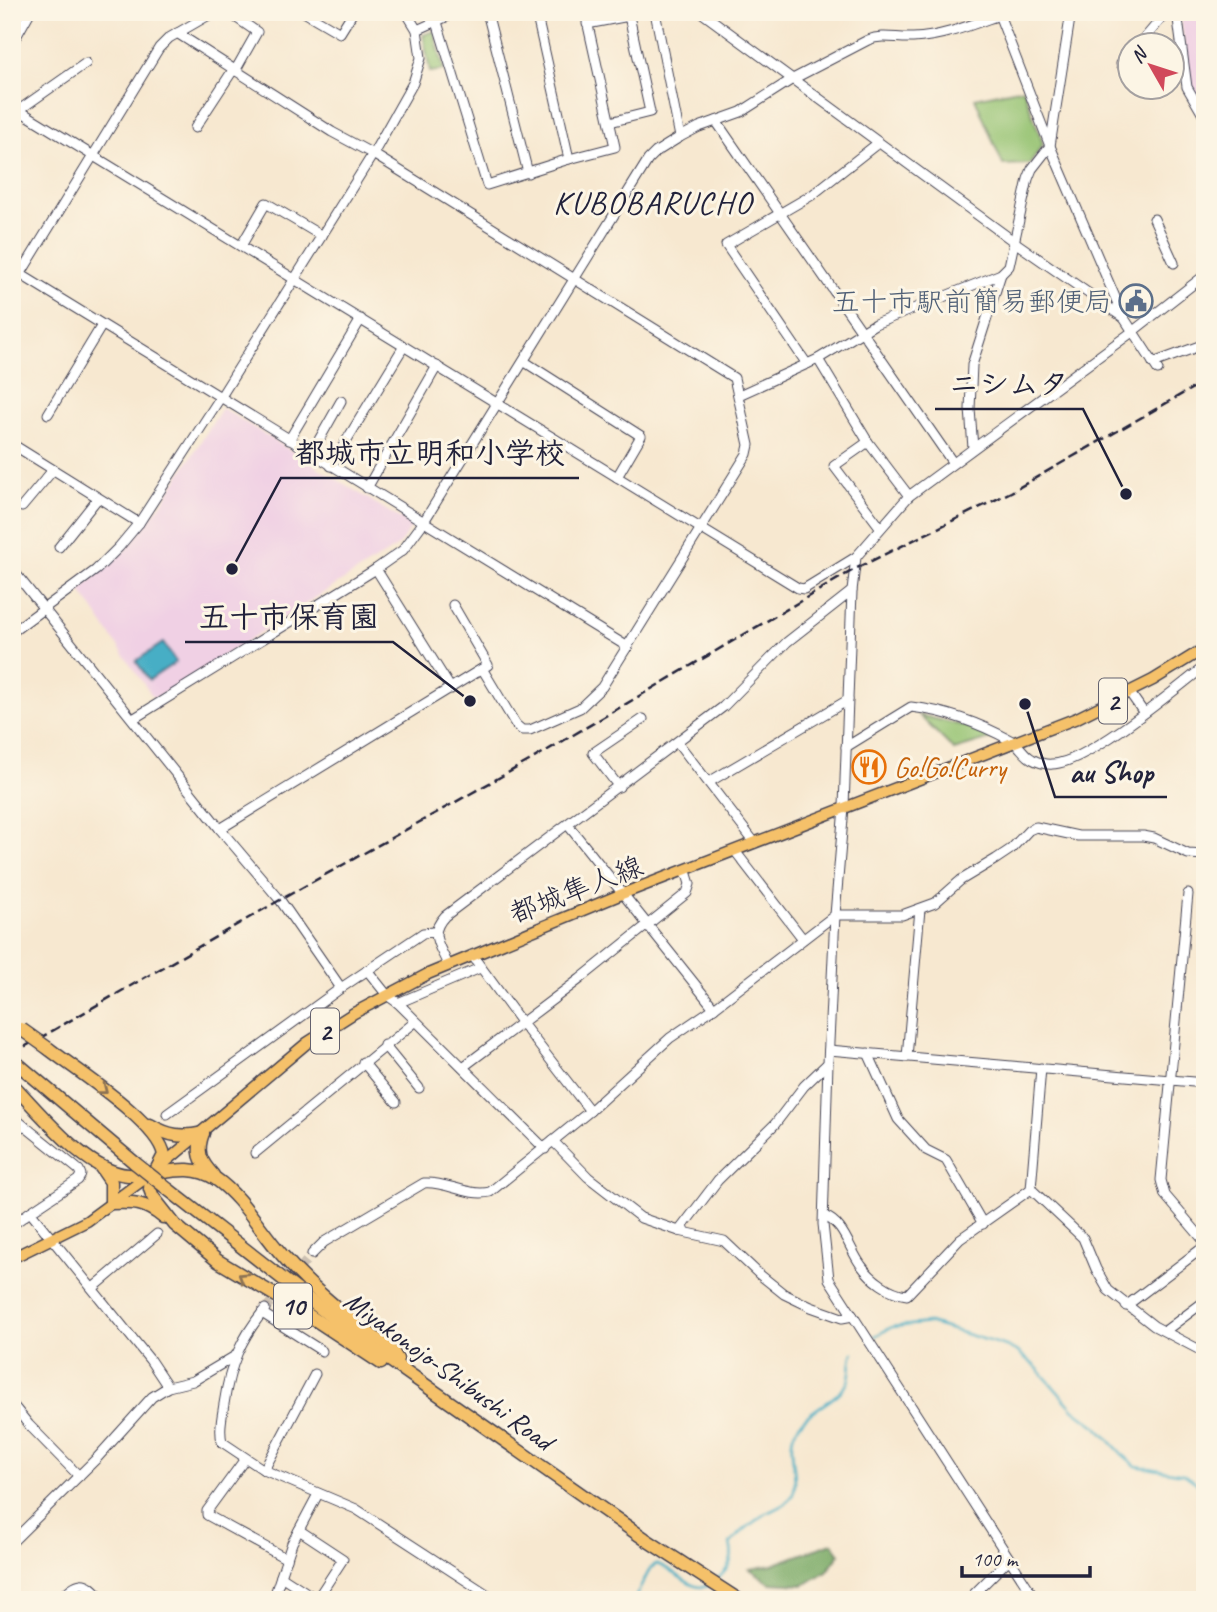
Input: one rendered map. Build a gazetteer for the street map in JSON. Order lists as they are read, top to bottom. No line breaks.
{"streets":{"highway":["10","Miyakonojo-Shibushi Road"],"main road":["2","都城隼人線"]},"crossings":[["都城隼人線","10"],["10","Miyakonojo-Shibushi Road"]],"districts":["KUBOBARUCHO"],"places":{"public building":["五十市駅前簡易郵便局"],"other":["ニシムタ","都城市立明和小学校","五十市保育園","au Shop"],"restaurant":["Go!Go!Curry"]},"scale_bar":"100 m","north":"top left"}
